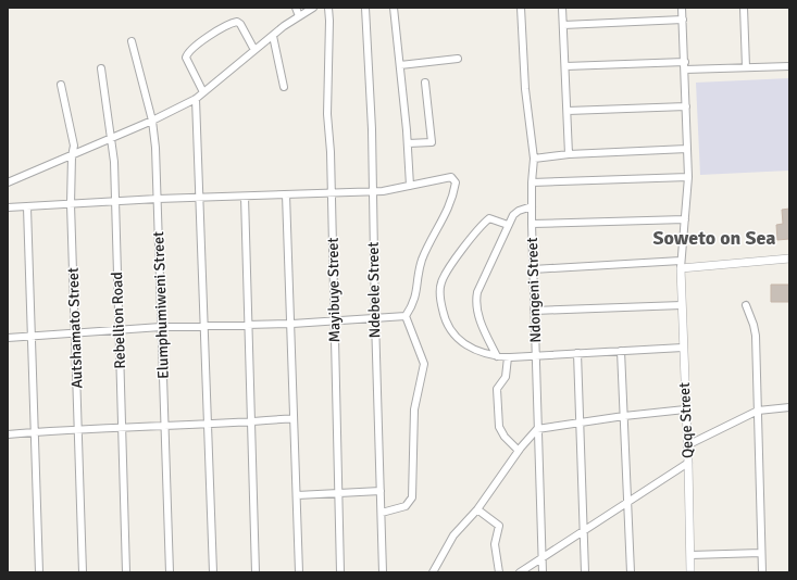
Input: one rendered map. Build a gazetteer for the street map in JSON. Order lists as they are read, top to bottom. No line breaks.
{"streets":{"street":["Mayibuye Street","Ndebele Street","Ndongeni Street","Elumphumiweni Street","Rebellion Road","Autshamato Street","Qeqe Street"]},"districts":["Soweto on Sea"]}
